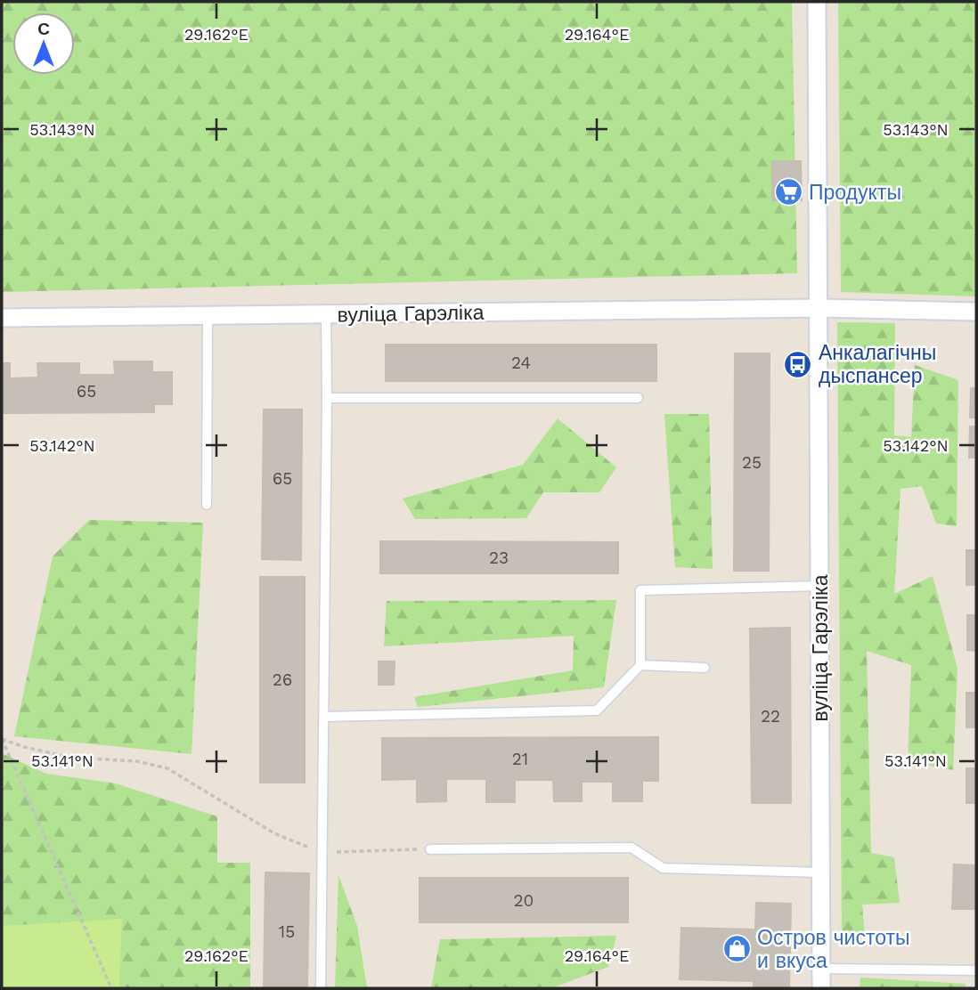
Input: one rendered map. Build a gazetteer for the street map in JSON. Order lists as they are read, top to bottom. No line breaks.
{"streets":{"street":["вуліца Гарэліка"]},"places":{"supermarket":["Продукты"],"bus stop":["Анкалагічны дыспансер"],"shop":["Остров чистоты и вкуса"]},"house_numbers":["24","65","25","65","23","26","22","21","20","15"],"north":"top","coordinates":["29.162°E","29.164°E","53.143°N","53.142°N","53.141°N"]}
